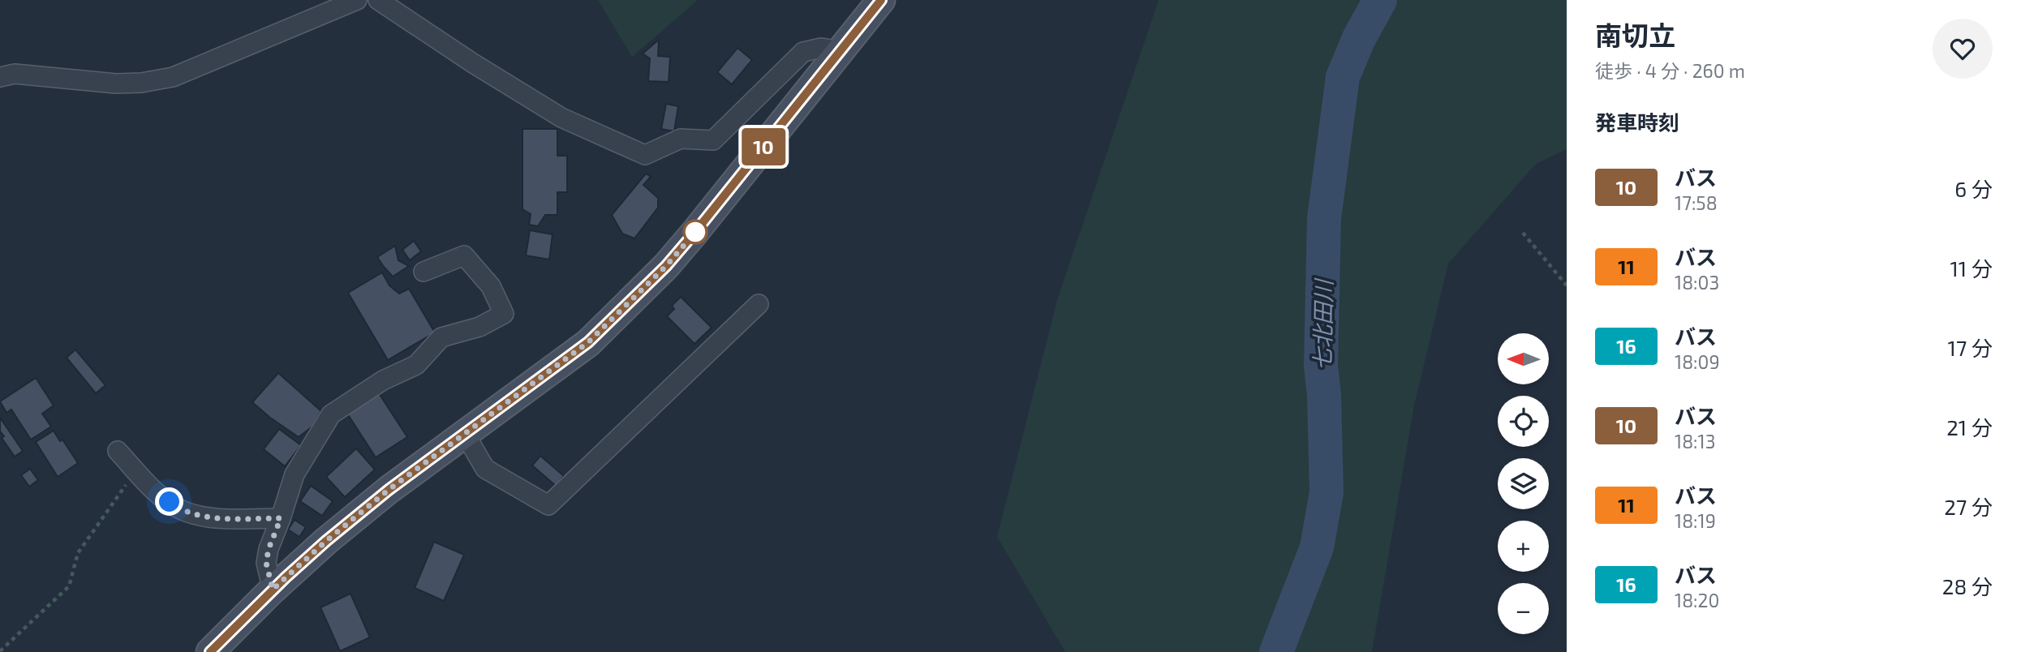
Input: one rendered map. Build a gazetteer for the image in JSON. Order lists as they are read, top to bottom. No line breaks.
{"water":["七北田川"],"lines":["bus line 10"],"north":"left","page":{"on_map":"10","heading":[["南切立","徒歩 · 4 分 · 260 m"],"発車時刻"],"list":[{"mark":"10","name":"バス","note":"17:58","value":"6 分"},{"mark":"11","name":"バス","note":"18:03","value":"11 分"},{"mark":"16","name":"バス","note":"18:09","value":"17 分"},{"mark":"10","name":"バス","note":"18:13","value":"21 分"},{"mark":"11","name":"バス","note":"18:19","value":"27 分"},{"mark":"16","name":"バス","note":"18:20","value":"28 分"}],"map_buttons":["+","−"]}}
